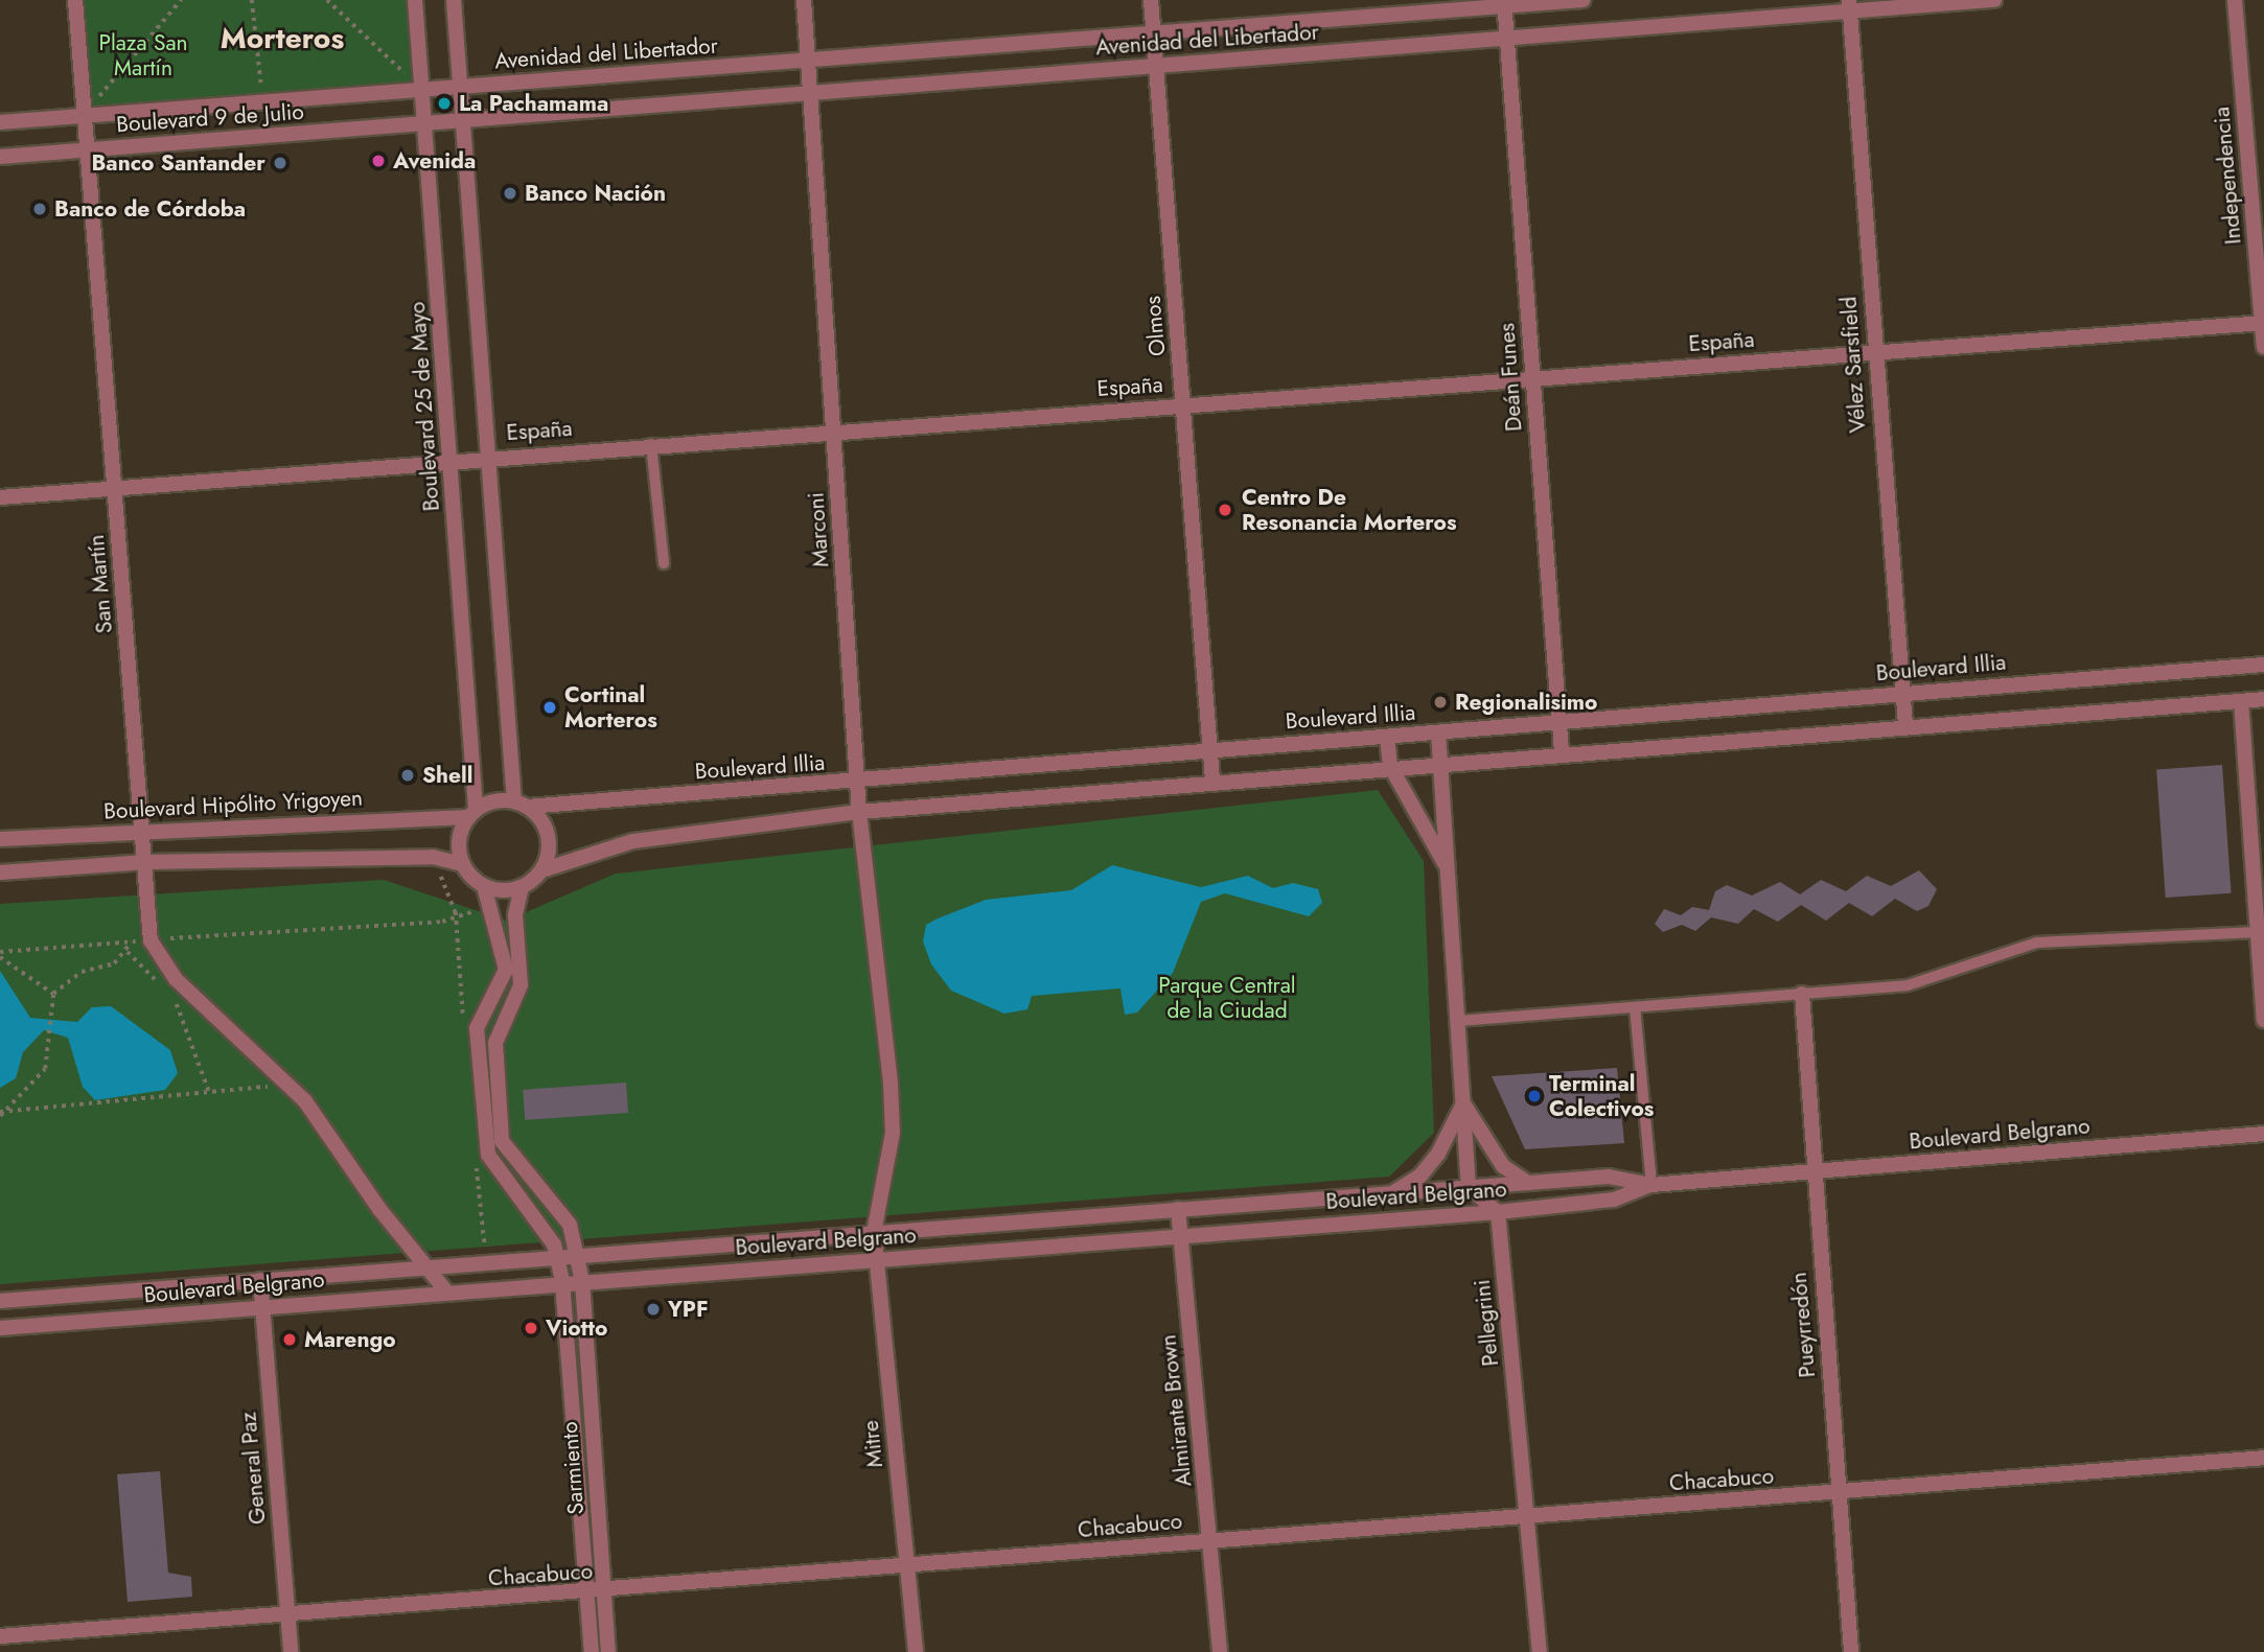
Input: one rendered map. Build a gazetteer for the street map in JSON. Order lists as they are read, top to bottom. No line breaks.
{"streets":{"street":["Avenidad del Libertador","Boulevard 9 de Julio","Independencia","Olmos","España","Vélez Sarsfield","Deán Funes","Boulevard 25 de Mayo","Marconi","San Martín","Boulevard Illia","Boulevard Hipólito Yrigoyen","Boulevard Belgrano","Pellegrini","Pueyrredón","Almirante Brown","Mitre","General Paz","Sarmiento","Chacabuco"]},"crossings":[["Avenidad del Libertador","Boulevard 9 de Julio"],["Avenidad del Libertador","Olmos"],["Avenidad del Libertador","Vélez Sarsfield"],["Avenidad del Libertador","Deán Funes"],["Avenidad del Libertador","Boulevard 25 de Mayo"],["Avenidad del Libertador","Marconi"],["Boulevard 9 de Julio","Boulevard 25 de Mayo"],["Boulevard 9 de Julio","San Martín"],["Independencia","España"],["Olmos","España"],["Olmos","Boulevard Illia"],["España","Vélez Sarsfield"],["España","Deán Funes"],["España","Boulevard 25 de Mayo"],["España","Marconi"],["España","San Martín"],["Vélez Sarsfield","Boulevard Illia"],["Deán Funes","Boulevard Illia"],["Boulevard 25 de Mayo","Boulevard Illia"],["Boulevard 25 de Mayo","Boulevard Hipólito Yrigoyen"],["Boulevard 25 de Mayo","Sarmiento"],["Marconi","Boulevard Illia"],["Marconi","Boulevard Belgrano"],["Marconi","Mitre"],["San Martín","Boulevard Hipólito Yrigoyen"],["San Martín","Boulevard Belgrano"],["Boulevard Illia","Boulevard Hipólito Yrigoyen"],["Boulevard Illia","Sarmiento"],["Boulevard Hipólito Yrigoyen","Sarmiento"],["Boulevard Belgrano","Pellegrini"],["Boulevard Belgrano","Pueyrredón"],["Boulevard Belgrano","Almirante Brown"],["Boulevard Belgrano","Mitre"],["Boulevard Belgrano","General Paz"],["Boulevard Belgrano","Sarmiento"],["Pellegrini","Chacabuco"],["Pueyrredón","Chacabuco"],["Almirante Brown","Chacabuco"],["Mitre","Chacabuco"],["General Paz","Chacabuco"],["Sarmiento","Chacabuco"]],"districts":["Morteros"],"parks":["Plaza San Martín","Parque Central de la Ciudad"],"places":["La Pachamama","Avenida","Banco Santander","Banco Nación","Banco de Córdoba","Centro De Resonancia Morteros","Regionalisimo","Cortinal Morteros","Shell","Terminal Colectivos","YPF","Viotto","Marengo"]}
